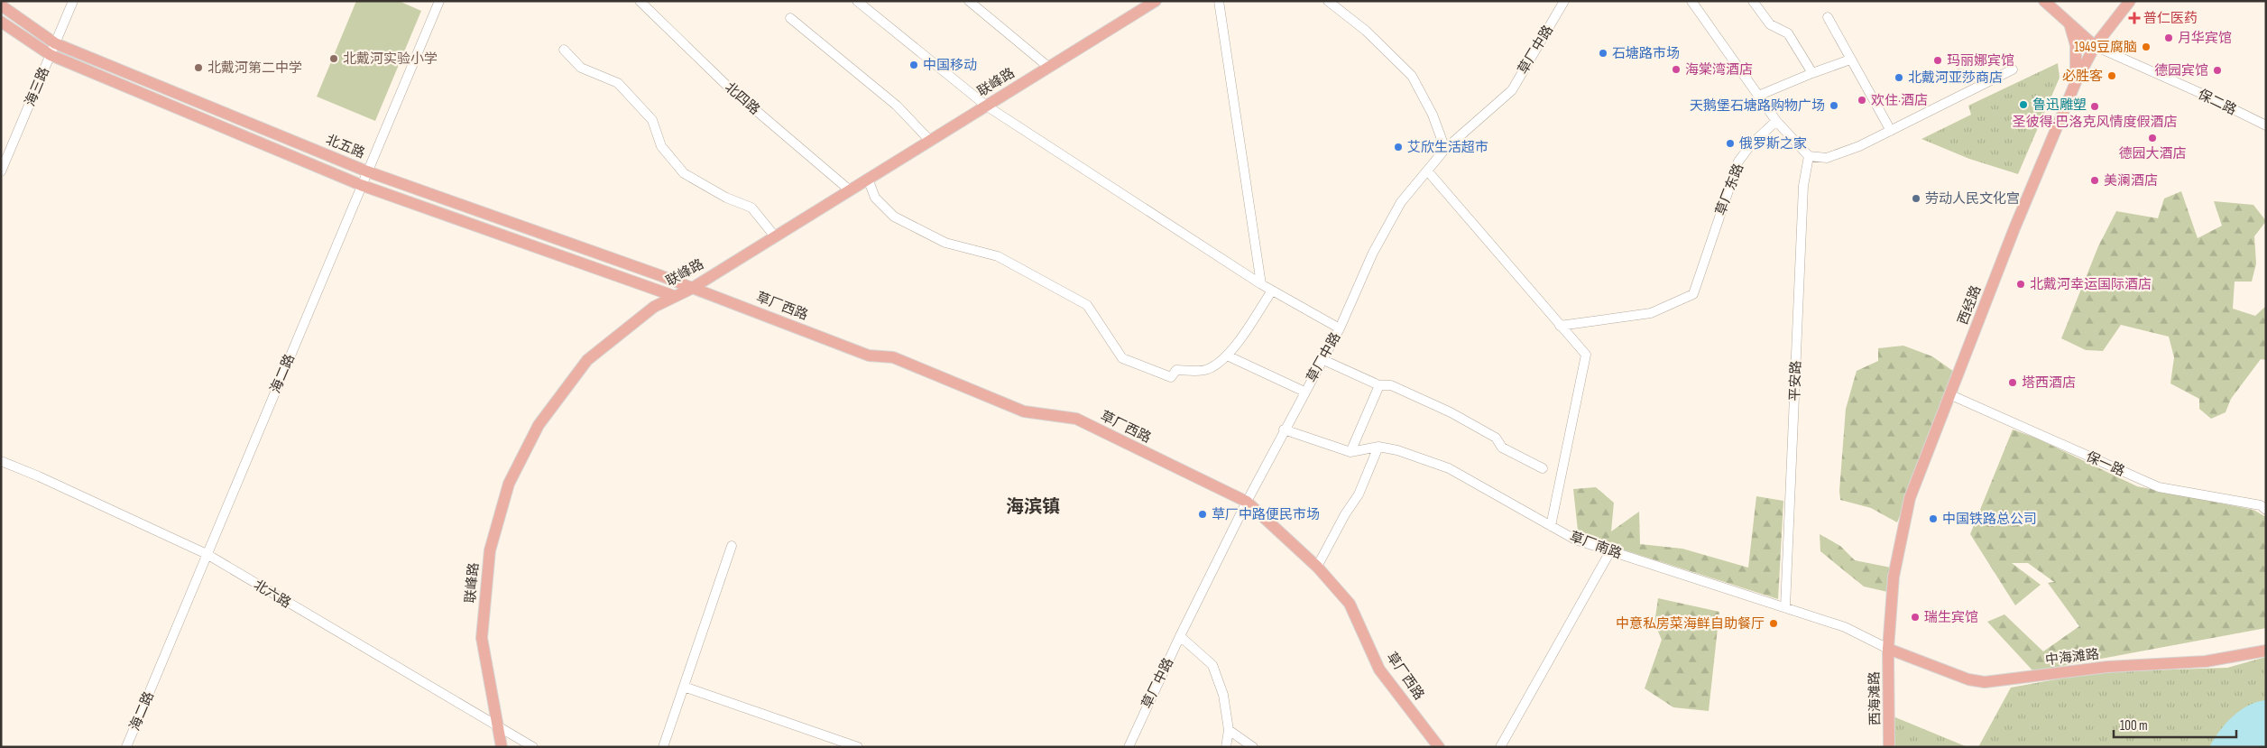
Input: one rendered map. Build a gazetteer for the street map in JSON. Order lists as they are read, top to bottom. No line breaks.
{"streets":{"main road":["联峰路","北五路","西经路","草厂西路","中海滩路","西海滩路"],"street":["草厂中路","海三路","北四路","保二路","草厂东路","海二路","平安路","保一路","草厂南路","北六路"]},"crossings":[["草厂中路","草厂西路"],["草厂中路","草厂南路"],["联峰路","北四路"],["联峰路","北五路"],["联峰路","草厂西路"],["联峰路","北六路"],["海三路","北五路"],["保二路","西经路"],["北五路","草厂西路"],["北五路","海二路"],["西经路","保一路"],["西经路","草厂南路"],["西经路","中海滩路"],["西经路","西海滩路"],["海二路","北六路"],["平安路","草厂南路"],["草厂南路","中海滩路"],["草厂南路","西海滩路"],["中海滩路","西海滩路"]],"districts":["海滨镇"],"places":{"health":["普仁医药"],"other":["月华宾馆","1949豆腐脑","石塘路市场","北戴河实验小学","玛丽娜宾馆","中国移动","北戴河第二中学","海棠湾酒店","德园宾馆","必胜客","北戴河亚莎商店","欢住·酒店","鲁迅雕塑","天鹅堡石塘路购物广场","圣彼得·巴洛克风情度假酒店","德园大酒店","俄罗斯之家","艾欣生活超市","美澜酒店","劳动人民文化宫","北戴河幸运国际酒店","塔西酒店","草厂中路便民市场","中国铁路总公司","瑞生宾馆","中意私房菜海鲜自助餐厅"]},"scale_bar":"100 m"}
